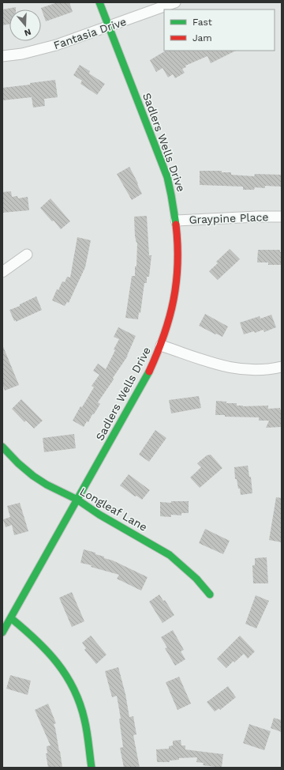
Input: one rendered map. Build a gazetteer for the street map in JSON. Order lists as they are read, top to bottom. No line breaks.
{"streets":{"street":["Fantasia Drive","Sadlers Wells Drive","Graypine Place","Longleaf Lane"]},"crossings":[["Fantasia Drive","Sadlers Wells Drive"],["Sadlers Wells Drive","Graypine Place"],["Sadlers Wells Drive","Longleaf Lane"]],"legend":["Fast","Jam"],"north":"bottom"}
